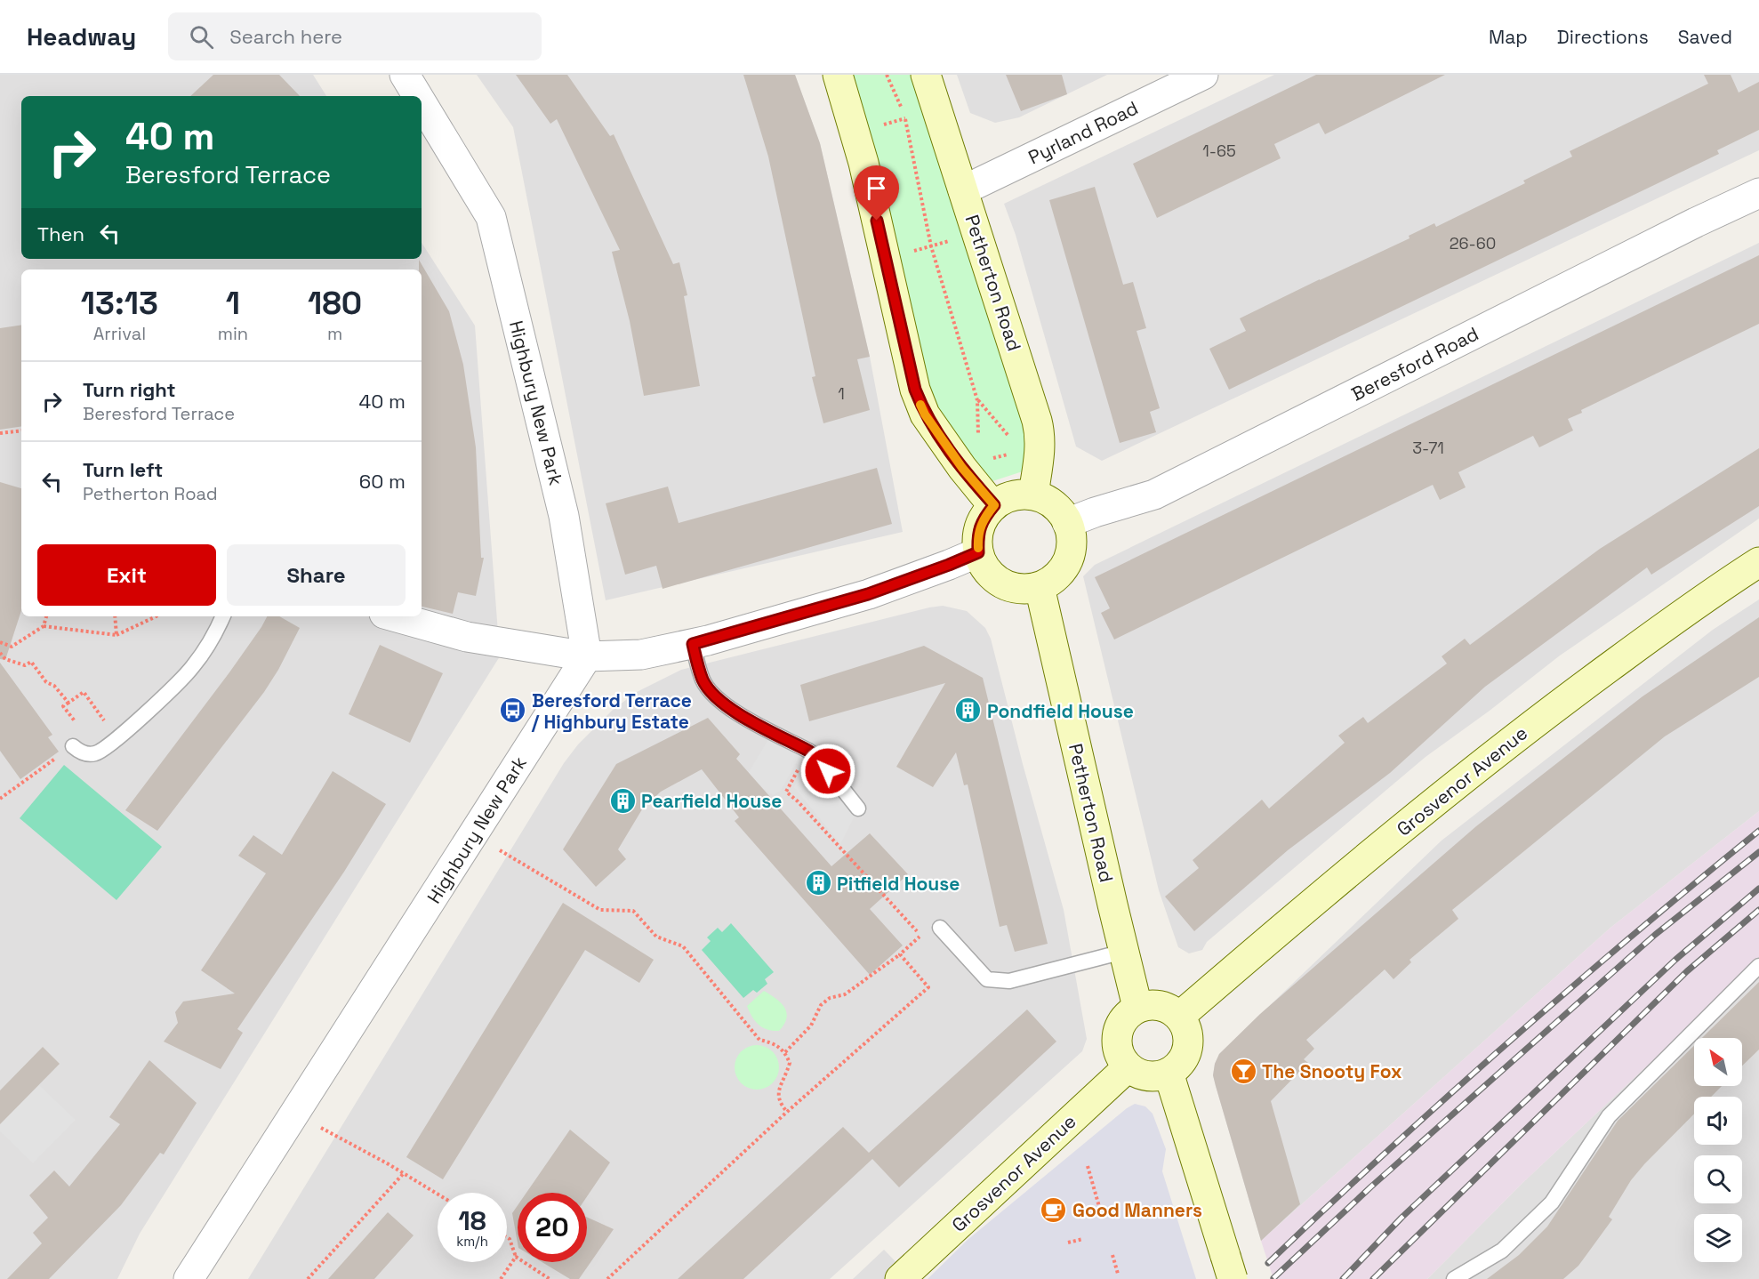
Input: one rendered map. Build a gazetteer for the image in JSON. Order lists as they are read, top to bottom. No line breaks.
{"streets":{"street":["Pyrland Road","Petherton Road","Beresford Road","Highbury New Park","Grosvenor Avenue"]},"crossings":[["Pyrland Road","Petherton Road"],["Petherton Road","Beresford Road"],["Petherton Road","Grosvenor Avenue"]],"places":{"bus stop":["Beresford Terrace / Highbury Estate"],"building":["Pondfield House","Pearfield House","Pitfield House"],"bar":["The Snooty Fox"],"cafe":["Good Manners"]},"house_numbers":["1-65","26-60","1","3-71"],"north":"top left","page":{"header":"Headway","search":"Search here","nav":["Map","Directions","Saved"],"turn":["40 m","Beresford Terrace"],"then":"Then","eta":["13:13","Arrival","1","min","180","m"],"list":[{"name":"Turn right","note":"Beresford Terrace","value":"40 m"},{"name":"Turn left","note":"Petherton Road","value":"60 m"}],"buttons":["Exit","Share"],"speed":"18 km/h","limit":"20"}}
